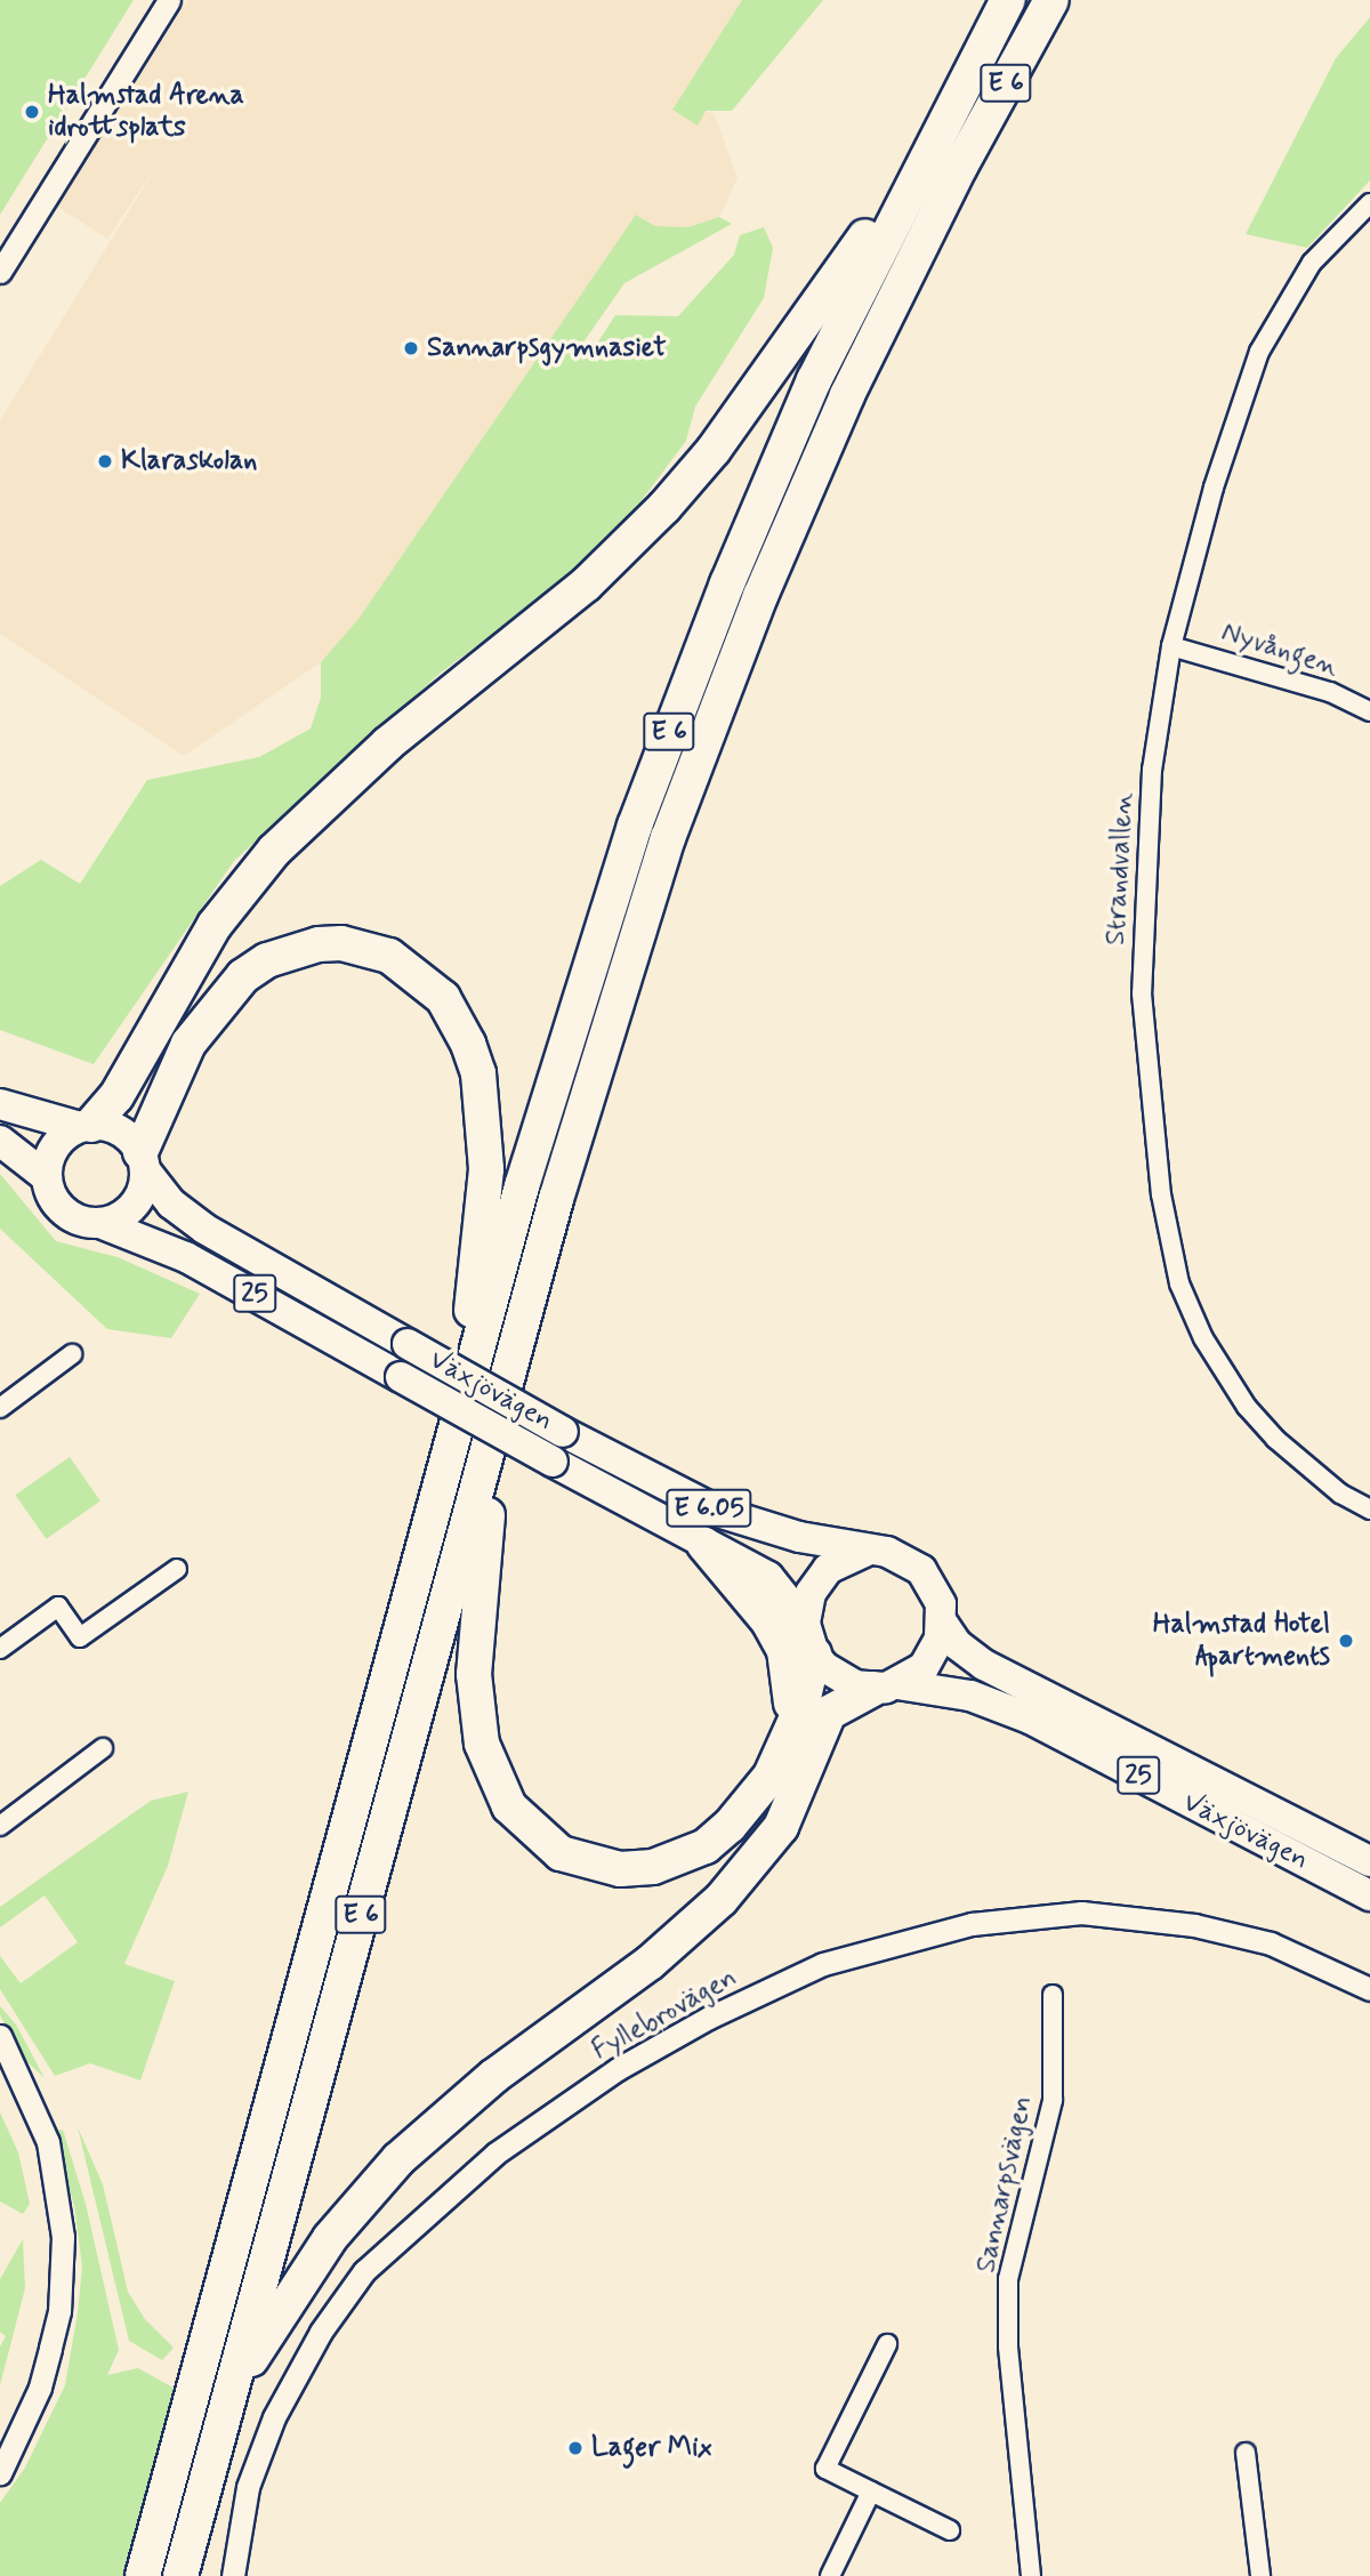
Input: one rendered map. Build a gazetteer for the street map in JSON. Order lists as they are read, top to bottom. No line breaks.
{"streets":{"highway":["E 6","25","Växjövägen","E 6.05"],"street":["Nyvången","Strandvallen","Fyllebrovägen","Sannarpsvägen"]},"crossings":[["Nyvången","Strandvallen"]],"places":["Halmstad Arena idrottsplats","Sannarpsgymnasiet","Klaraskolan","Halmstad Hotel Apartments","Lager Mix"]}
